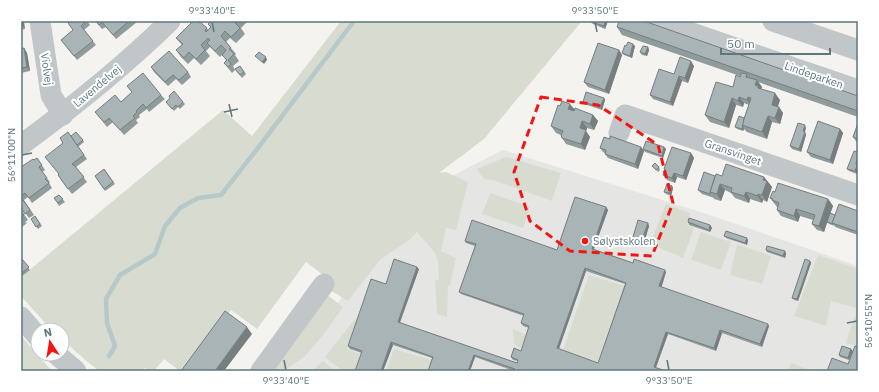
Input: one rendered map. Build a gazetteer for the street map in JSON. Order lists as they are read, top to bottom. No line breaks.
{"streets":{"street":["Violvej","Lindeparken","Lavendelvej","Gransvinget"]},"crossings":[["Violvej","Lavendelvej"]],"places":["Sølystskolen"],"scale_bar":"50 m","north":"top","coordinates":["9°33'40\"E","9°33'50\"E","56°11'00\"N","56°10'55\"N"]}
